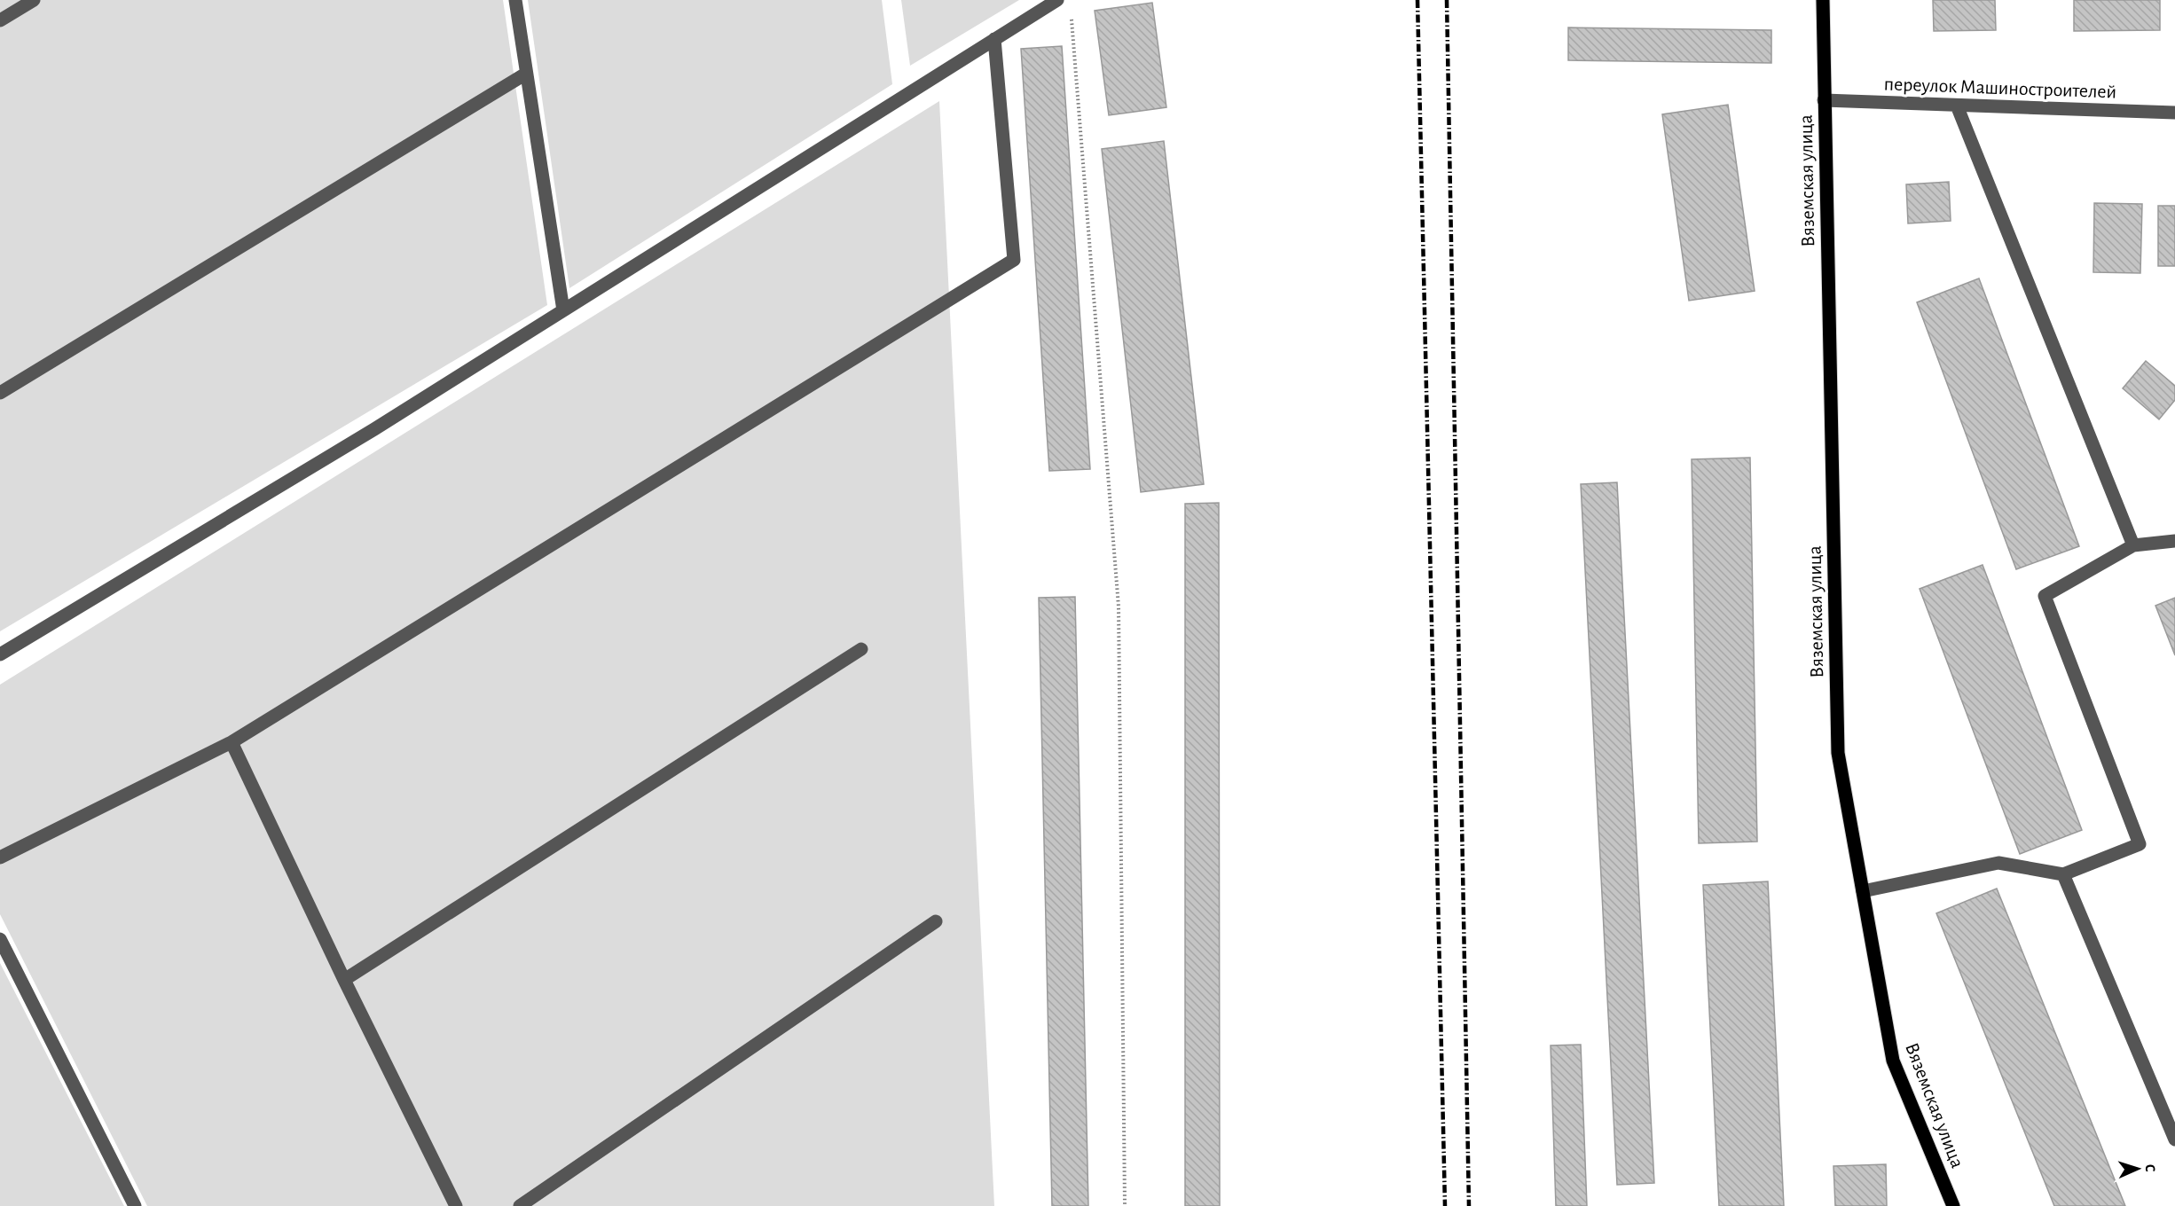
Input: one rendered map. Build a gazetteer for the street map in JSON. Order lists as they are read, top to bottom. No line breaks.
{"streets":{"main road":["Вяземская улица"],"street":["переулок Машиностроителей"]},"crossings":[["переулок Машиностроителей","Вяземская улица"]],"north":"right"}
